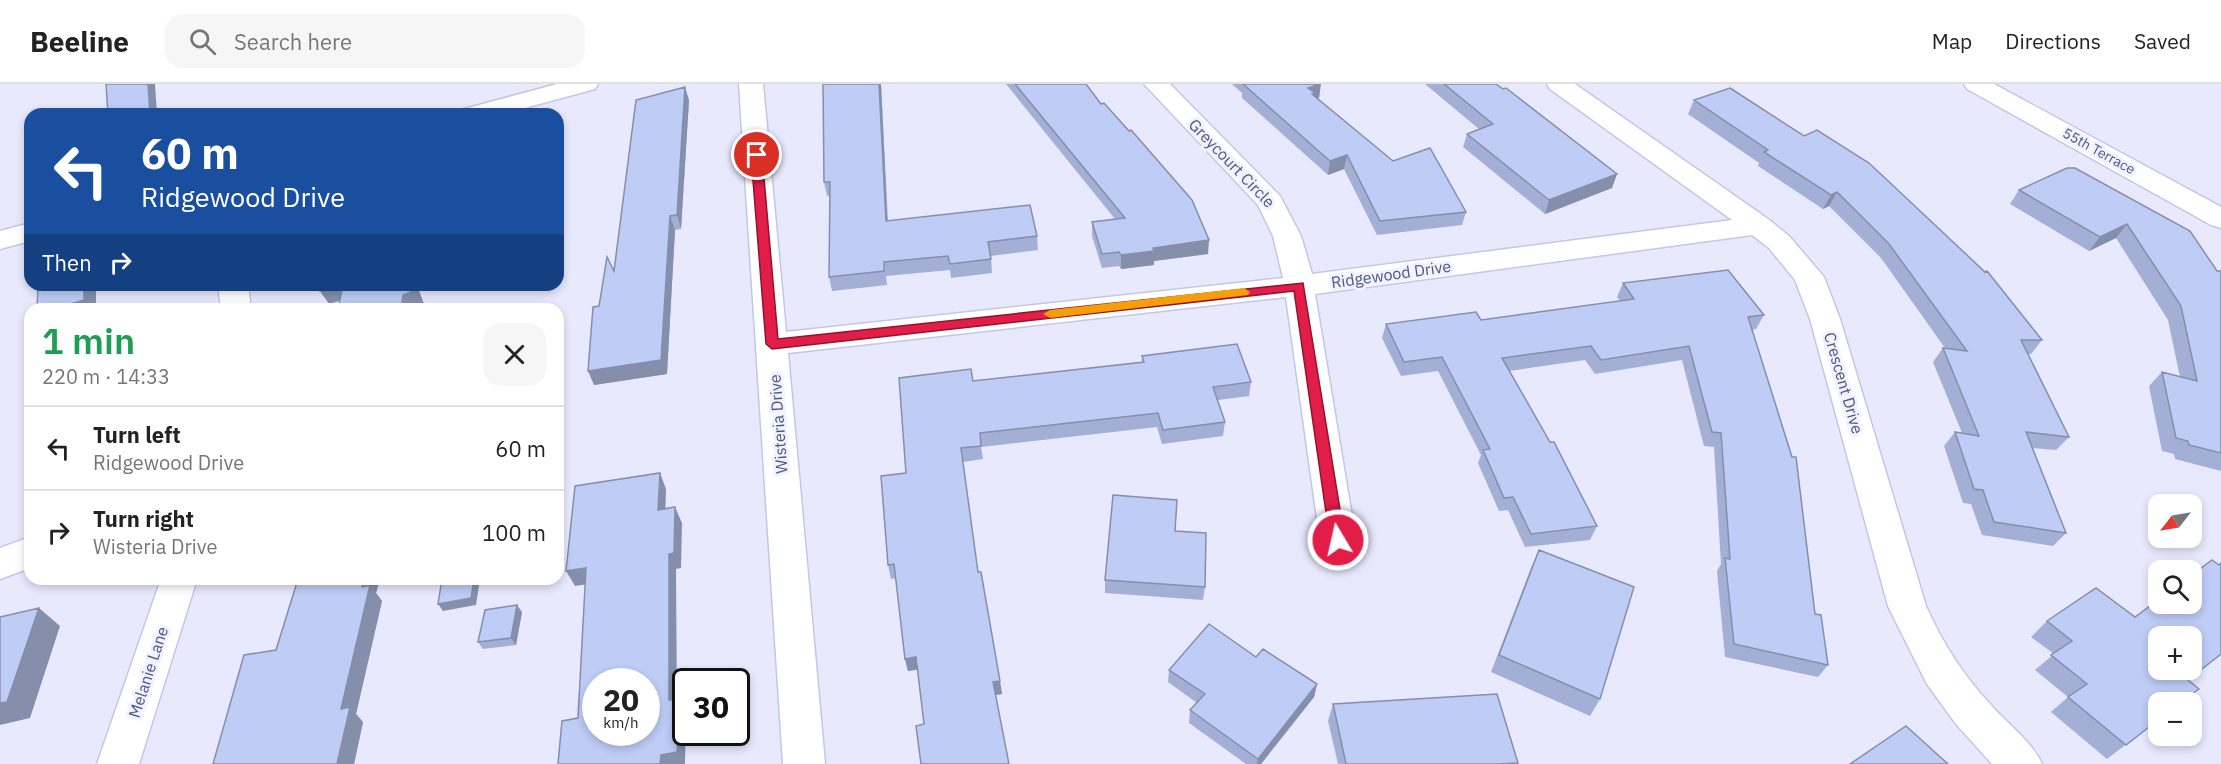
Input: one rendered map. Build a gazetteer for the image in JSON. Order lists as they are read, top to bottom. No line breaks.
{"streets":{"street":["55th Terrace","Greycourt Circle","Ridgewood Drive","Crescent Drive","Wisteria Drive","Melanie Lane"]},"crossings":[["Greycourt Circle","Ridgewood Drive"],["Ridgewood Drive","Crescent Drive"],["Ridgewood Drive","Wisteria Drive"]],"north":"bottom left","page":{"header":"Beeline","search":"Search here","nav":["Map","Directions","Saved"],"turn":["60 m","Ridgewood Drive"],"then":"Then","heading":["1 min","220 m · 14:33"],"list":[{"name":"Turn left","note":"Ridgewood Drive","value":"60 m"},{"name":"Turn right","note":"Wisteria Drive","value":"100 m"}],"map_buttons":["+","−"],"speed":"20 km/h","limit":"30"}}
